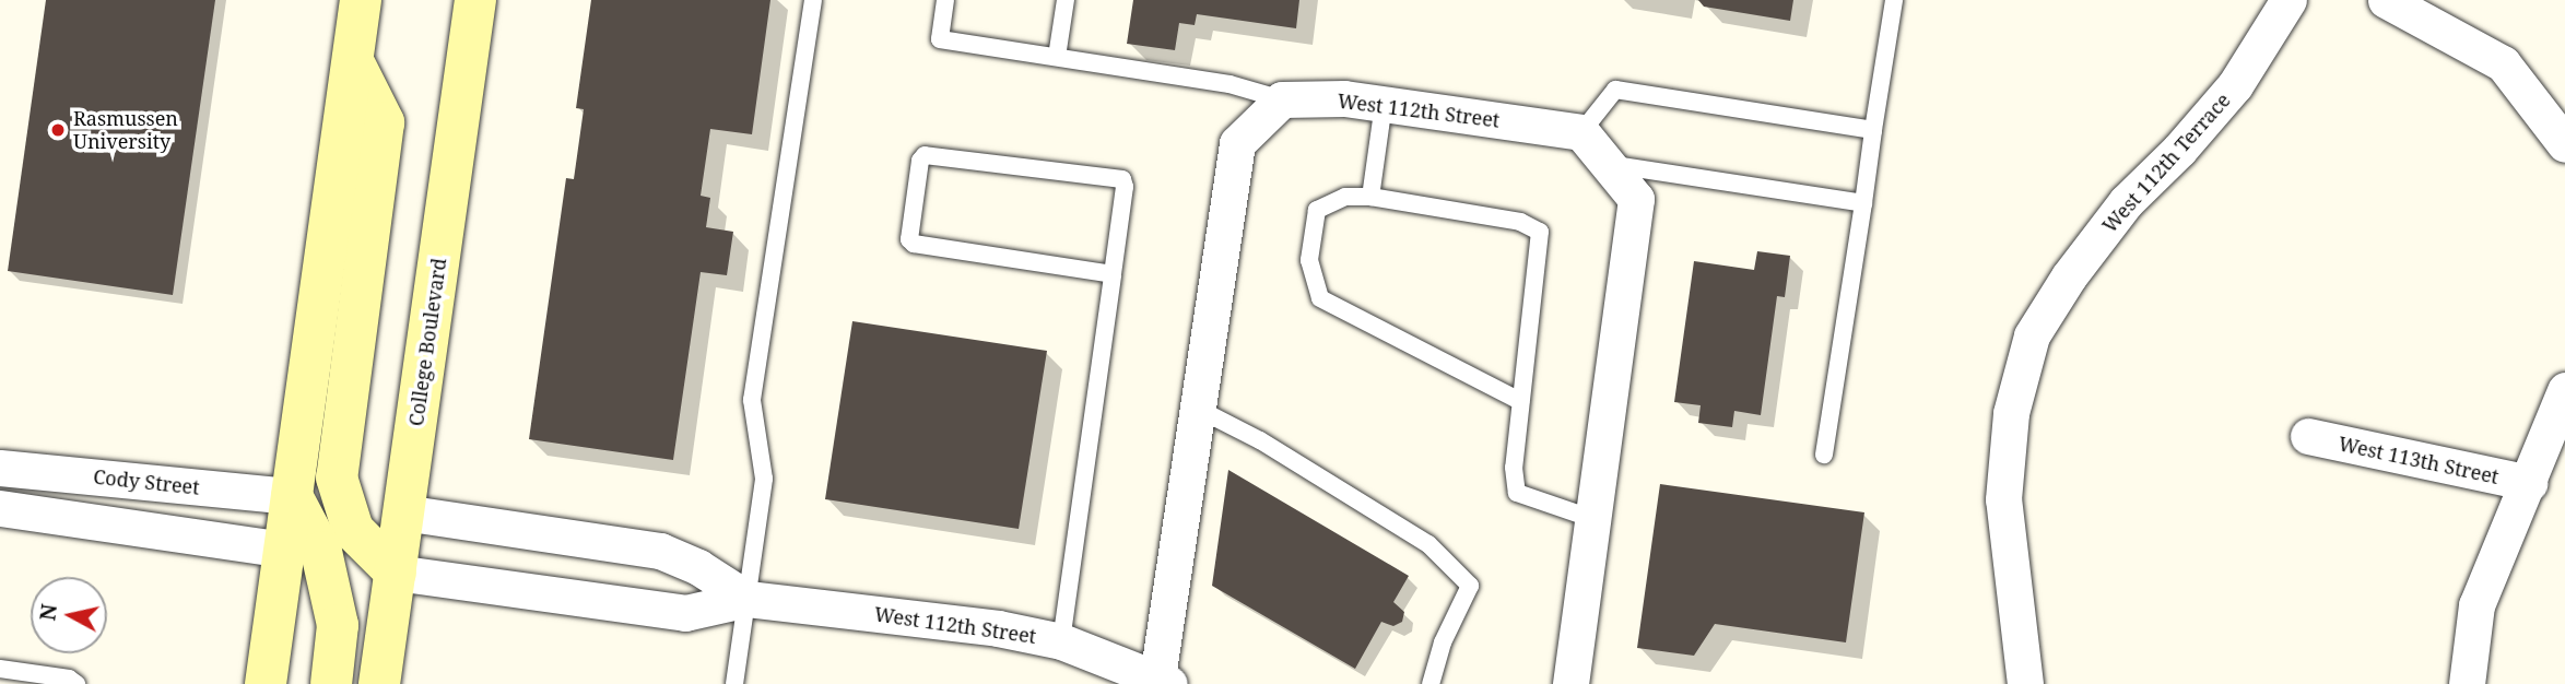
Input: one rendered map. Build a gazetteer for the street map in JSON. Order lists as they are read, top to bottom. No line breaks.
{"streets":{"main road":["College Boulevard"],"street":["West 112th Street","West 112th Terrace","West 113th Street","Cody Street"]},"crossings":[["West 112th Street","College Boulevard"]],"places":["Rasmussen University"],"north":"left"}
